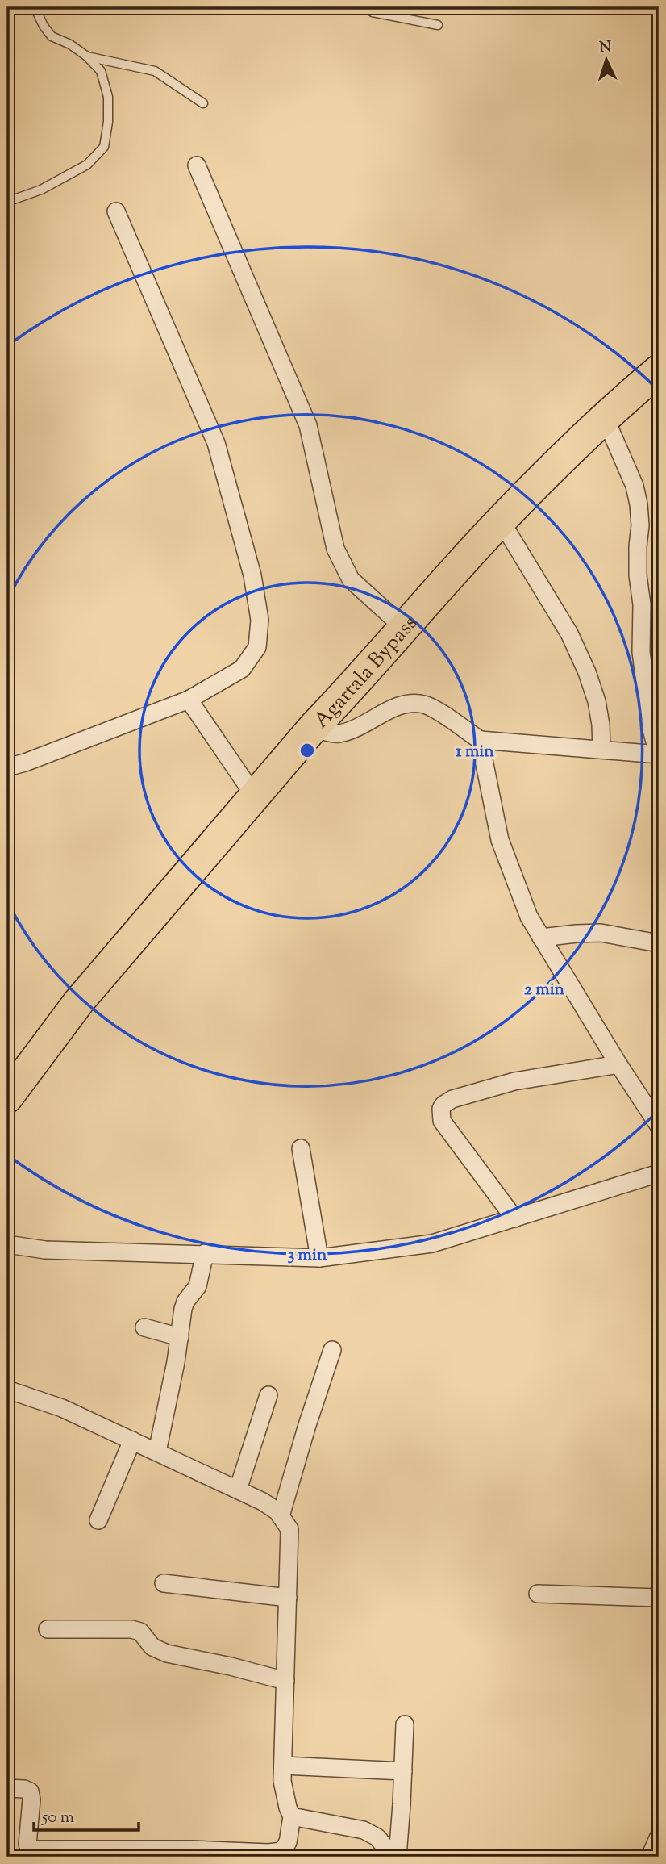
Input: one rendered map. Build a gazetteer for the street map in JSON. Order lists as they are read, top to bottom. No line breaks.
{"streets":{"highway":["Agartala Bypass"]},"scale_bar":"50 m","north":"top","rings":["1 min","2 min","3 min"]}
